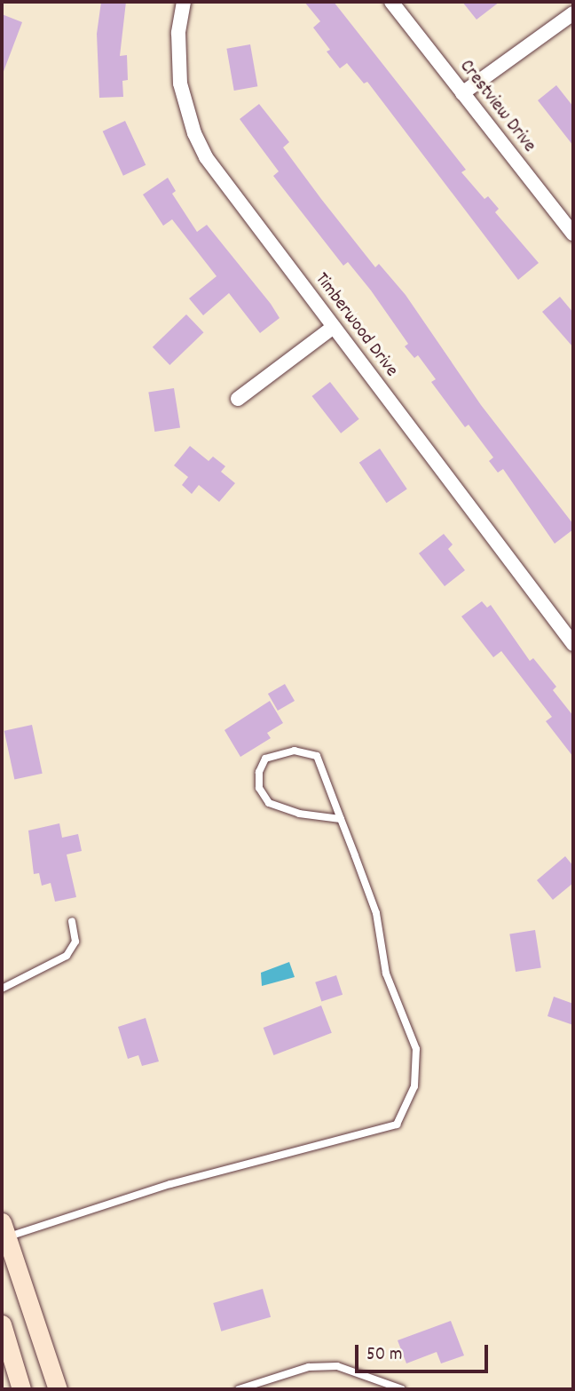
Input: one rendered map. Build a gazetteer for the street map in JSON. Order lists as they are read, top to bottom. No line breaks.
{"streets":{"street":["Crestview Drive","Timberwood Drive"]},"scale_bar":"50 m"}
